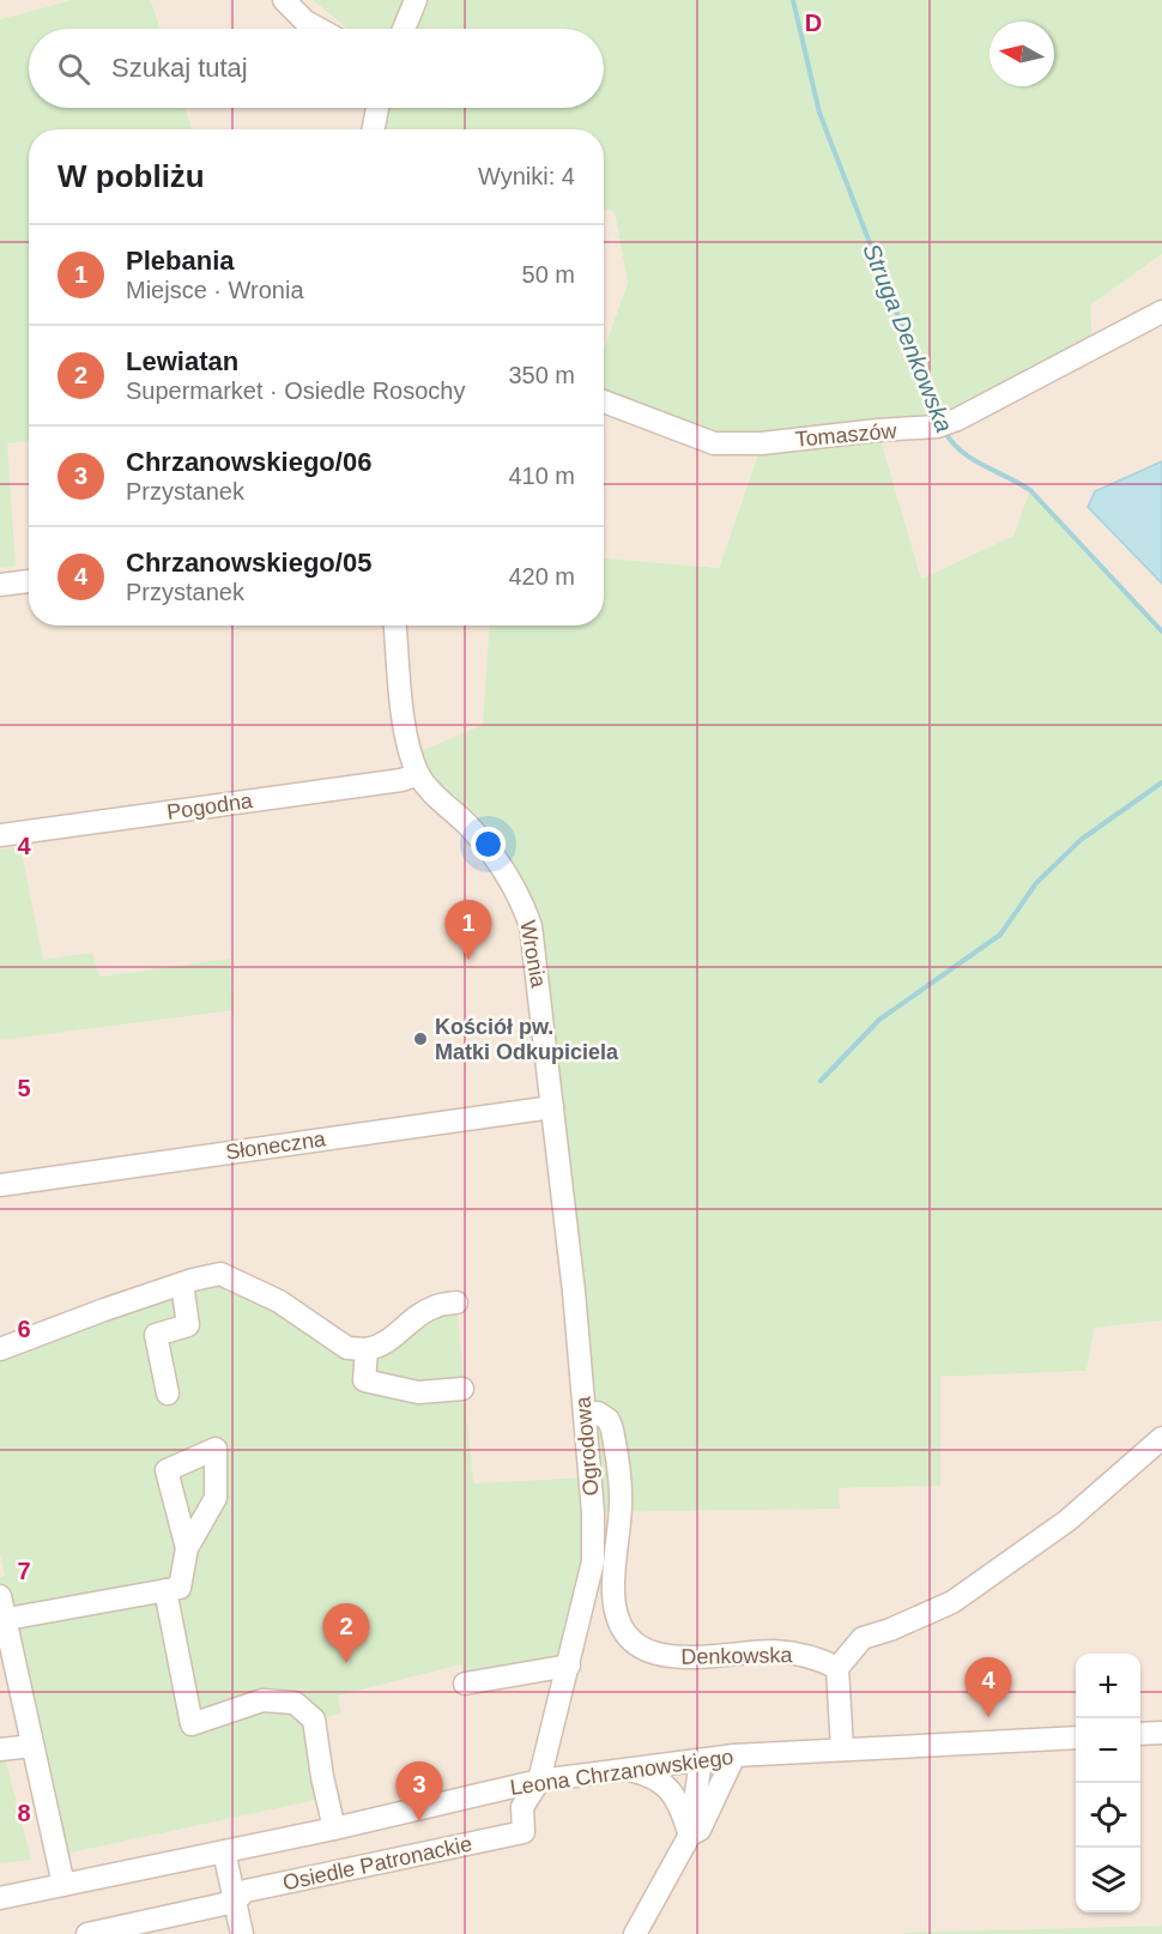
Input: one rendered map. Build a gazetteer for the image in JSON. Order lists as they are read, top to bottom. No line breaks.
{"streets":{"street":["Tomaszów","Pogodna","Wronia","Słoneczna","Ogrodowa","Denkowska","Leona Chrzanowskiego","Osiedle Patronackie"]},"crossings":[["Pogodna","Wronia"],["Wronia","Słoneczna"],["Wronia","Ogrodowa"],["Słoneczna","Ogrodowa"],["Ogrodowa","Denkowska"],["Ogrodowa","Leona Chrzanowskiego"],["Ogrodowa","Osiedle Patronackie"]],"water":["Struga Denkowska"],"places":["Kościół pw. Matki Odkupiciela"],"north":"left","page":{"search":"Szukaj tutaj","heading":["W pobliżu","Wyniki: 4"],"list":[{"mark":"1","name":"Plebania","note":"Miejsce · Wronia","value":"50 m"},{"mark":"2","name":"Lewiatan","note":"Supermarket · Osiedle Rosochy","value":"350 m"},{"mark":"3","name":"Chrzanowskiego/06","note":"Przystanek","value":"410 m"},{"mark":"4","name":"Chrzanowskiego/05","note":"Przystanek","value":"420 m"}],"pins":["1","2","4","3"],"map_buttons":["+","−"]},"grid":{"columns":["D"],"rows":["4","5","6","7","8"]}}
